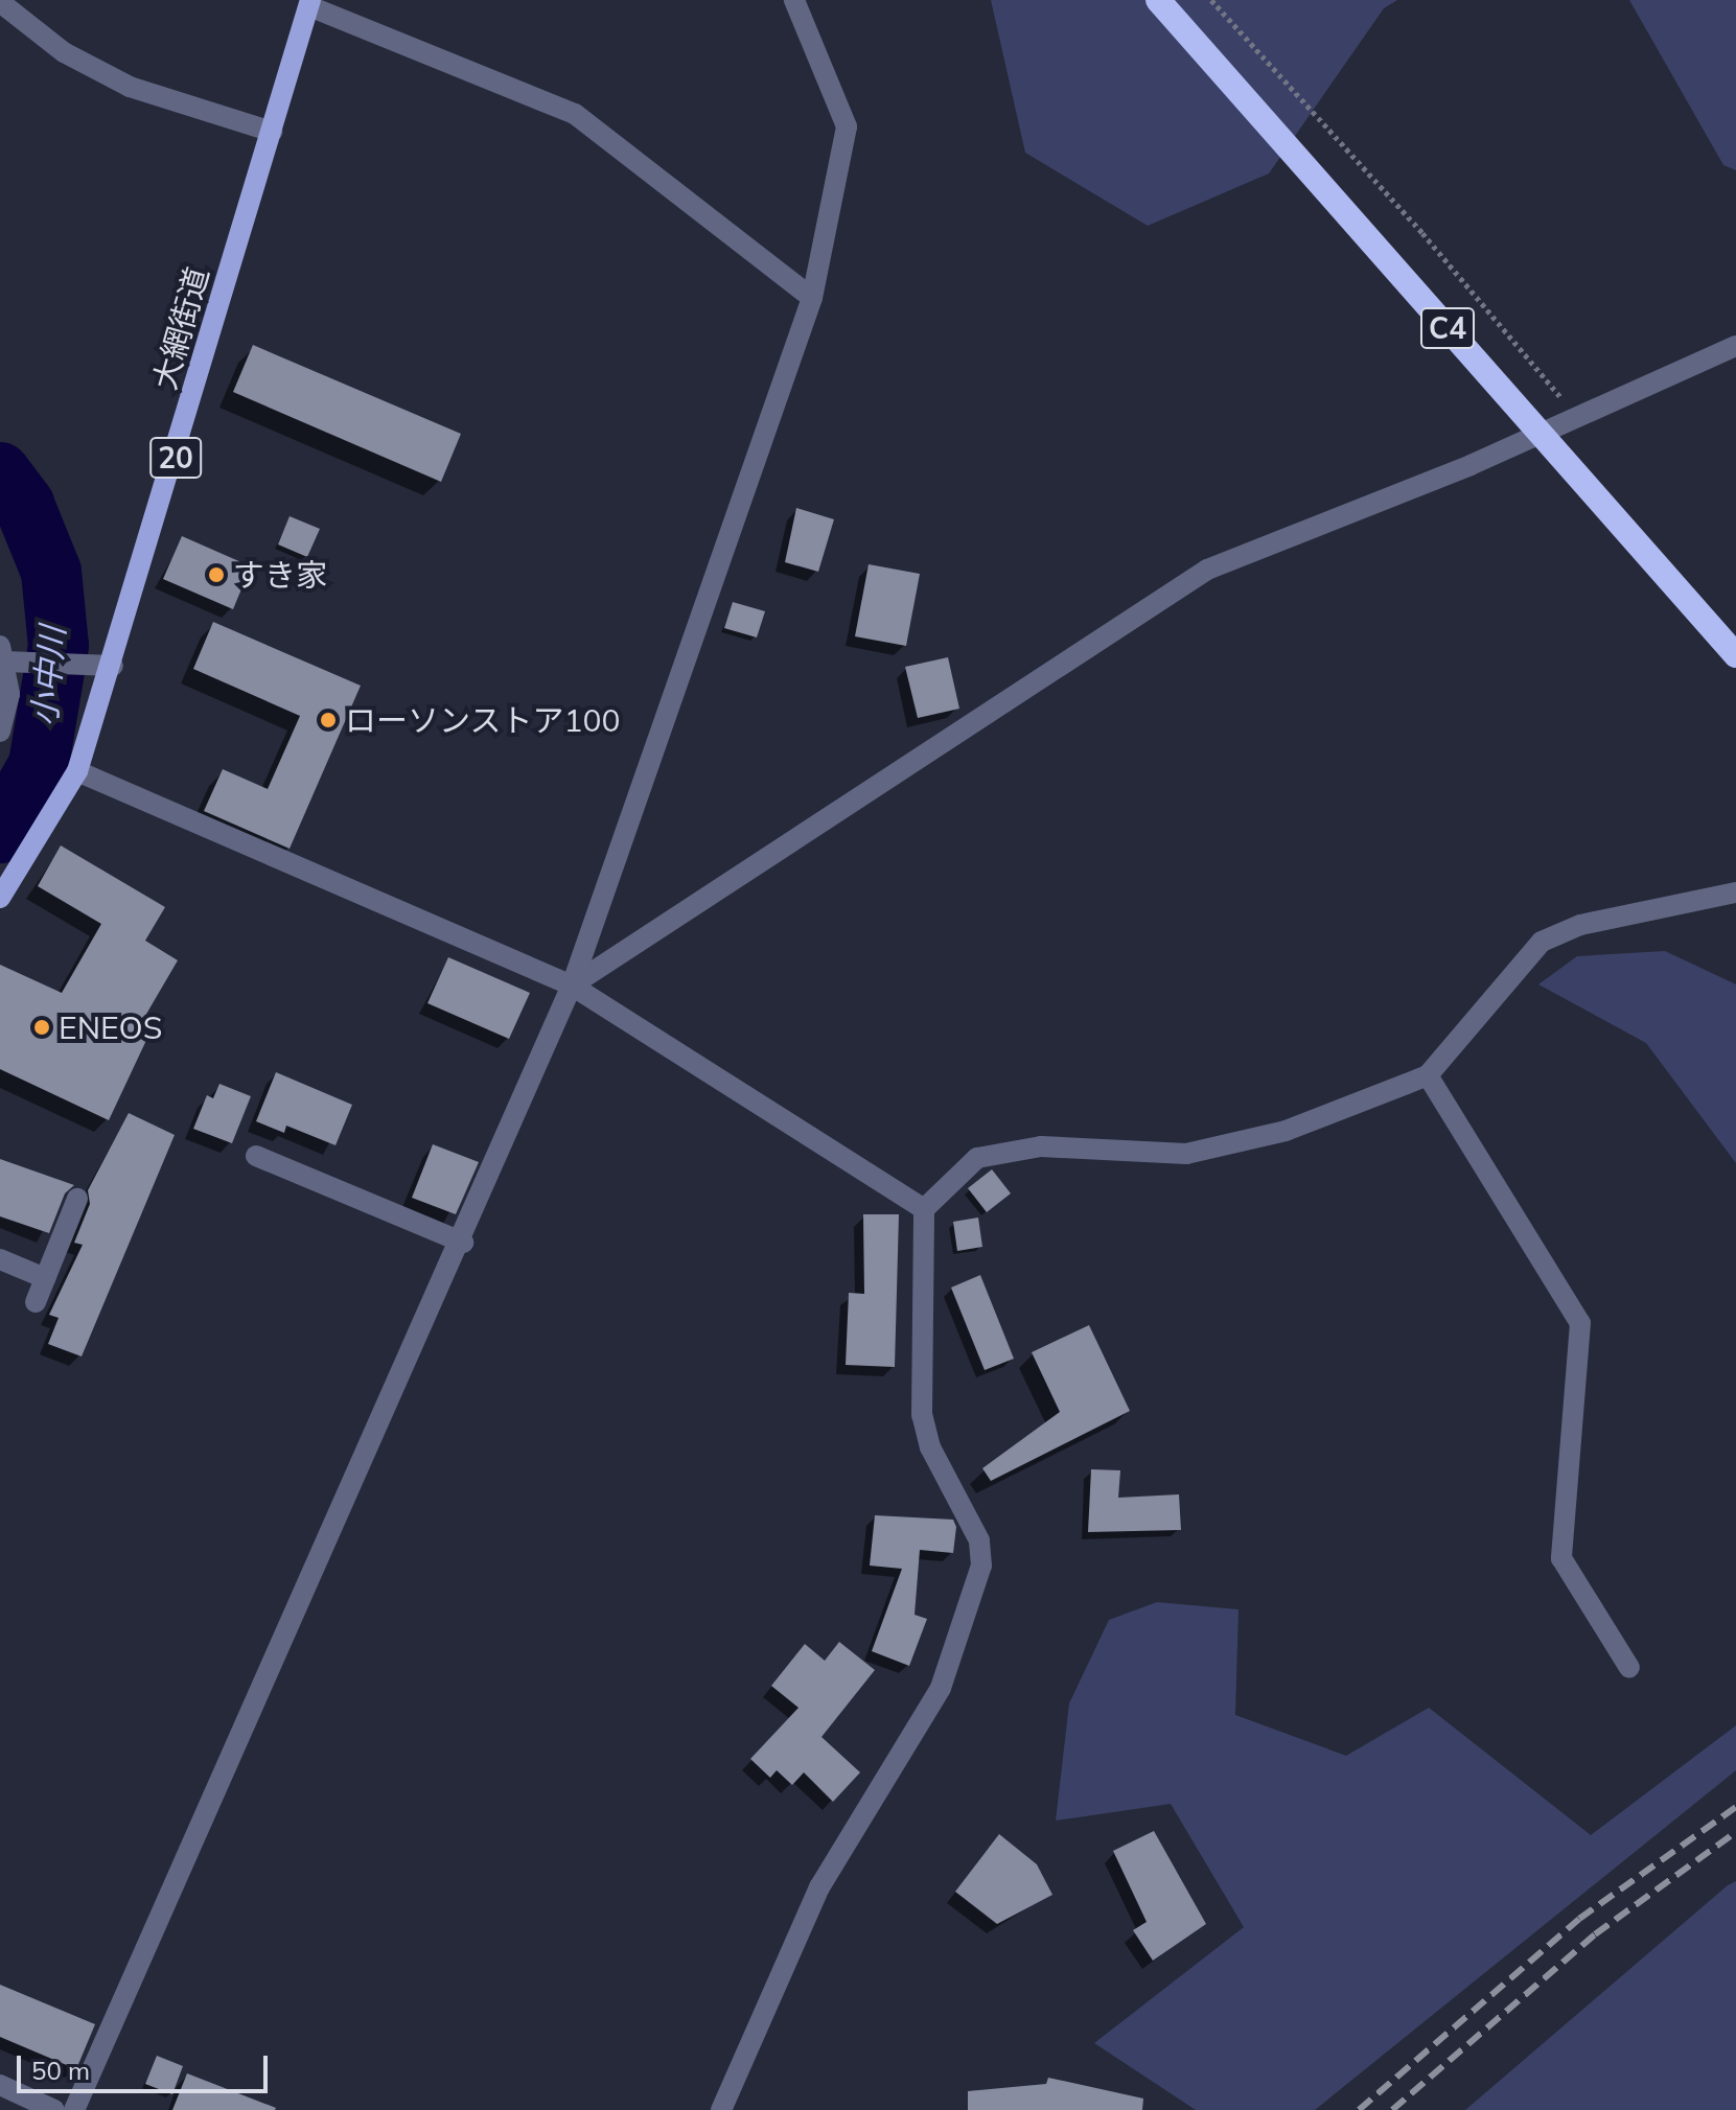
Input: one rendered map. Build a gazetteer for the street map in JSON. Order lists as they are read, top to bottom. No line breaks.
{"streets":{"highway":["C4"],"main road":["大網街道","20"]},"water":["小中川"],"places":["すき家","ローソンストア100","ENEOS"],"scale_bar":"50 m"}
